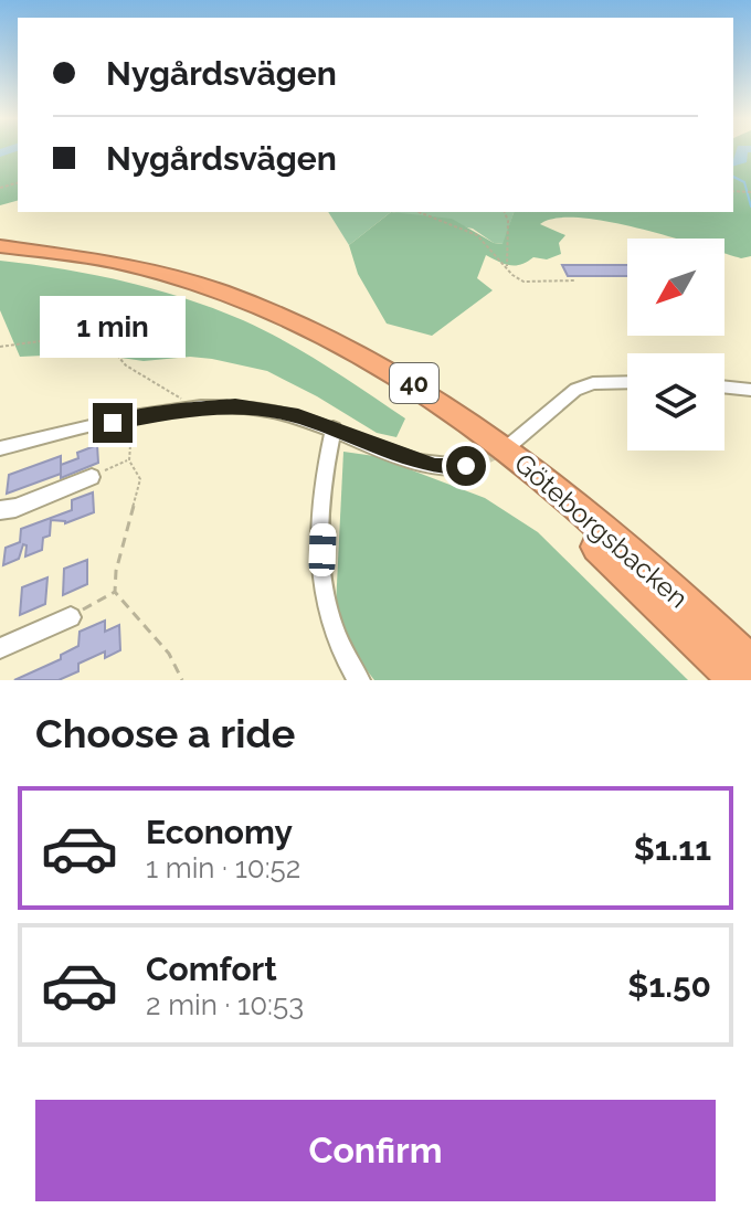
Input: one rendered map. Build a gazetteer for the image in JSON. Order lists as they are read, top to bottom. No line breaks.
{"streets":{"highway":["40","Göteborgsbacken"]},"north":"bottom left","page":{"banner":["Nygårdsvägen","Nygårdsvägen"],"bubble":"1 min","heading":"Choose a ride","list":[{"name":"Economy","note":"1 min · 10:52","value":"$1.11"},{"name":"Comfort","note":"2 min · 10:53","value":"$1.50"}],"buttons":"Confirm"}}
